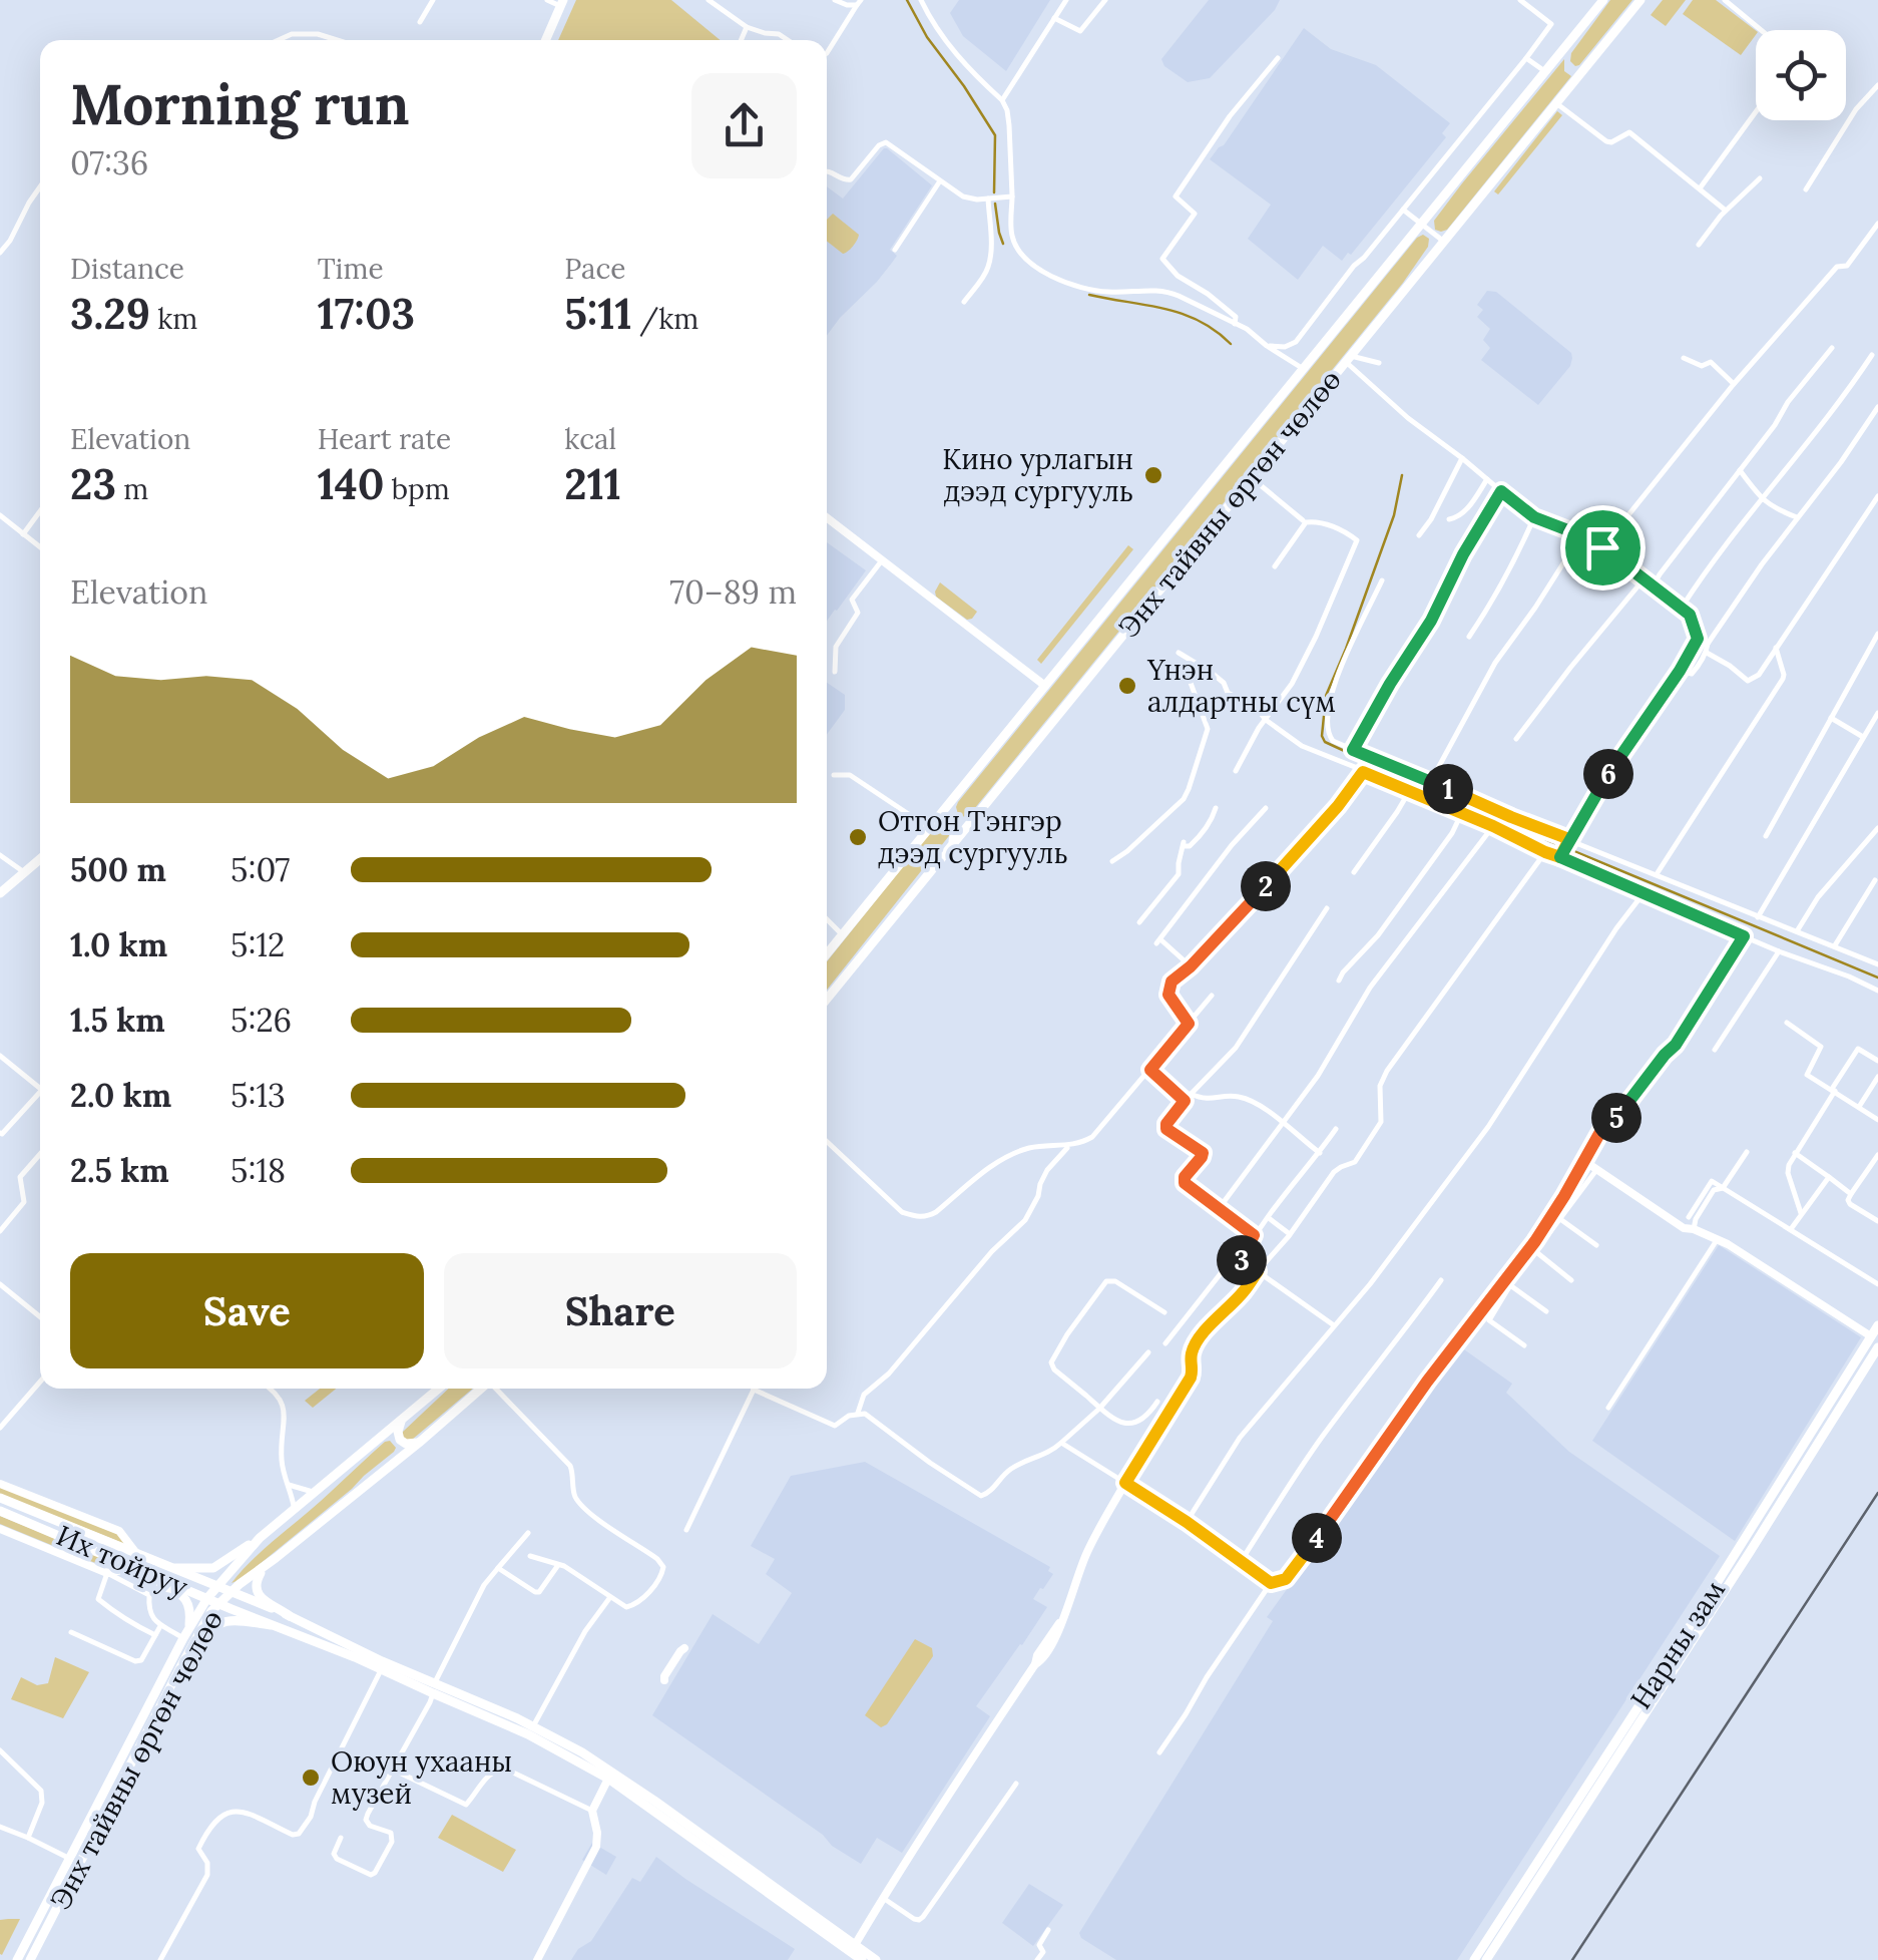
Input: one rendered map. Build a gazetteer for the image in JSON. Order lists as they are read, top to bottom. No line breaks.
{"streets":{"main road":["Энх тайвны өргөн чөлөө","Их тойруу","Нарны зам"]},"crossings":[["Энх тайвны өргөн чөлөө","Их тойруу"]],"places":["Кино урлагын дээд сургууль","Үнэн алдартны сүм","Отгон Тэнгэр дээд сургууль","Оюун ухааны музей"],"page":{"heading":["Morning run","07:36"],"stats":[["Distance","3.29 km"],["Time","17:03"],["Pace","5:11 /km"],["Elevation","23 m"],["Heart rate","140 bpm"],["kcal","211"]],"chart":["Elevation","70–89 m"],"pins":["6","1","2","5","3","4"],"list":[{"name":"500 m","note":"5:07"},{"name":"1.0 km","note":"5:12"},{"name":"1.5 km","note":"5:26"},{"name":"2.0 km","note":"5:13"},{"name":"2.5 km","note":"5:18"}],"buttons":["Save","Share"]}}
